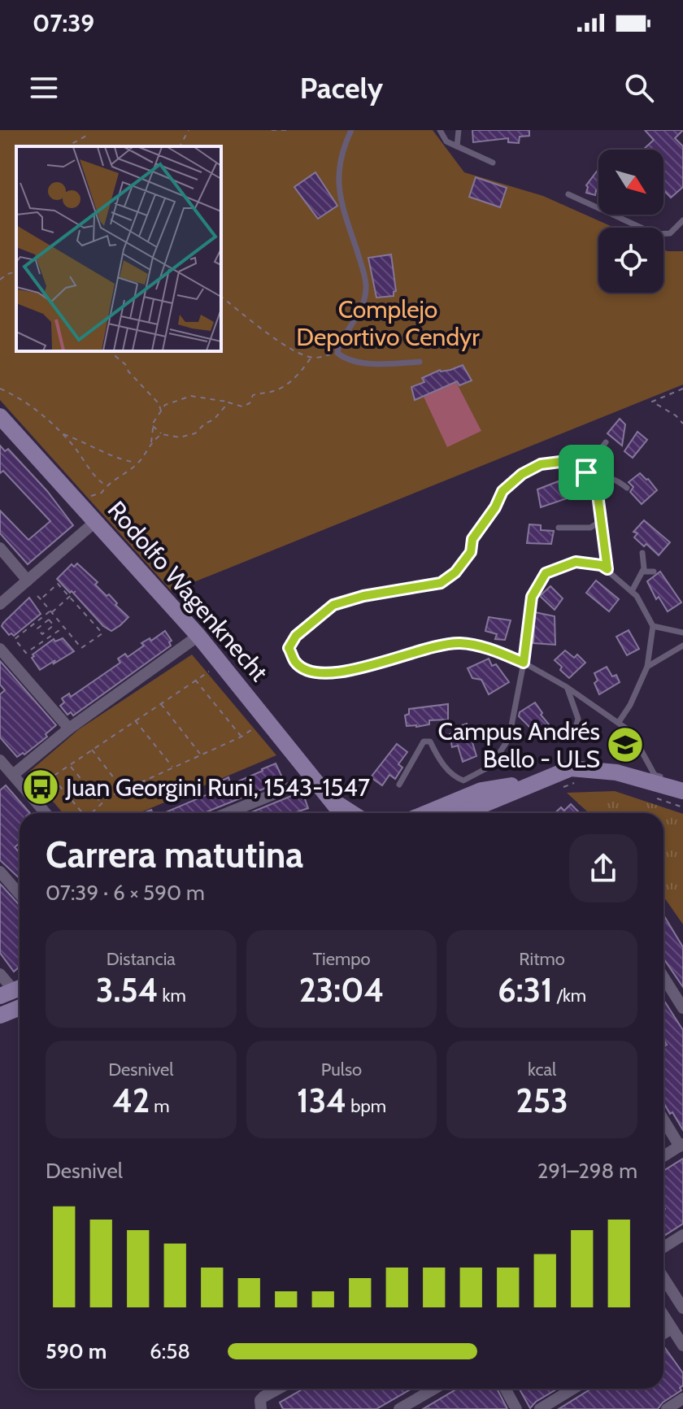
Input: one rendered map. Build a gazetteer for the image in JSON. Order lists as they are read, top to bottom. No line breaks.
{"streets":{"street":["Rodolfo Wagenknecht"]},"parks":["Complejo Deportivo Cendyr"],"places":{"school or university":["Campus Andrés Bello - ULS"],"bus stop":["Juan Georgini Runi, 1543-1547"]},"north":"bottom right","page":{"status":"07:39","header":"Pacely","heading":["Carrera matutina","07:39 · 6 × 590 m"],"stats":[["Distancia","3.54 km"],["Tiempo","23:04"],["Ritmo","6:31 /km"],["Desnivel","42 m"],["Pulso","134 bpm"],["kcal","253"]],"chart":["Desnivel","291–298 m"],"list":[{"name":"590 m","note":"6:58"}]}}
